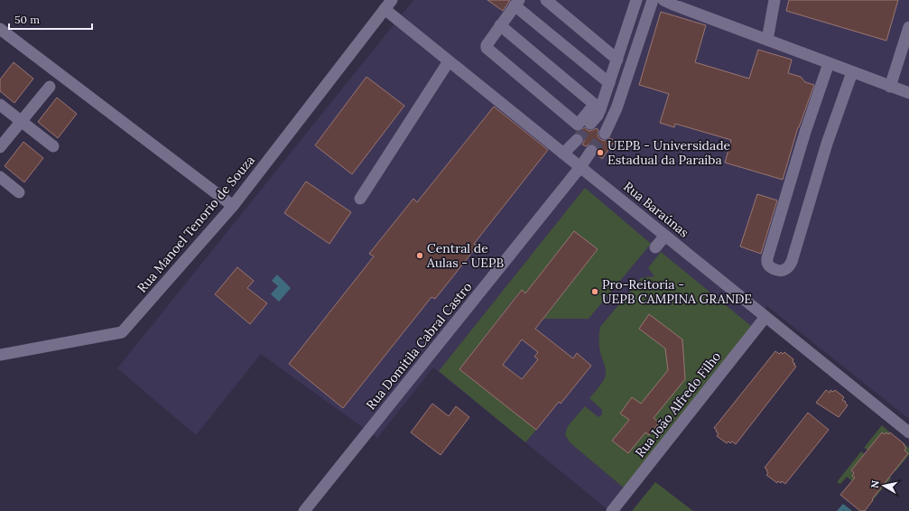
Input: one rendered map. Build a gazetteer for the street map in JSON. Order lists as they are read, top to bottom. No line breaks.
{"streets":{"street":["Rua Baraúnas","Rua Manoel Tenorio de Souza","Rua Domitila Cabral Castro","Rua João Alfredo Filho"]},"crossings":[["Rua Baraúnas","Rua Manoel Tenorio de Souza"],["Rua Baraúnas","Rua Domitila Cabral Castro"],["Rua Baraúnas","Rua João Alfredo Filho"]],"places":["UEPB - Universidade Estadual da Paraíba","Central de Aulas - UEPB","Pro-Reitoria - UEPB CAMPINA GRANDE"],"scale_bar":"50 m","north":"left"}
